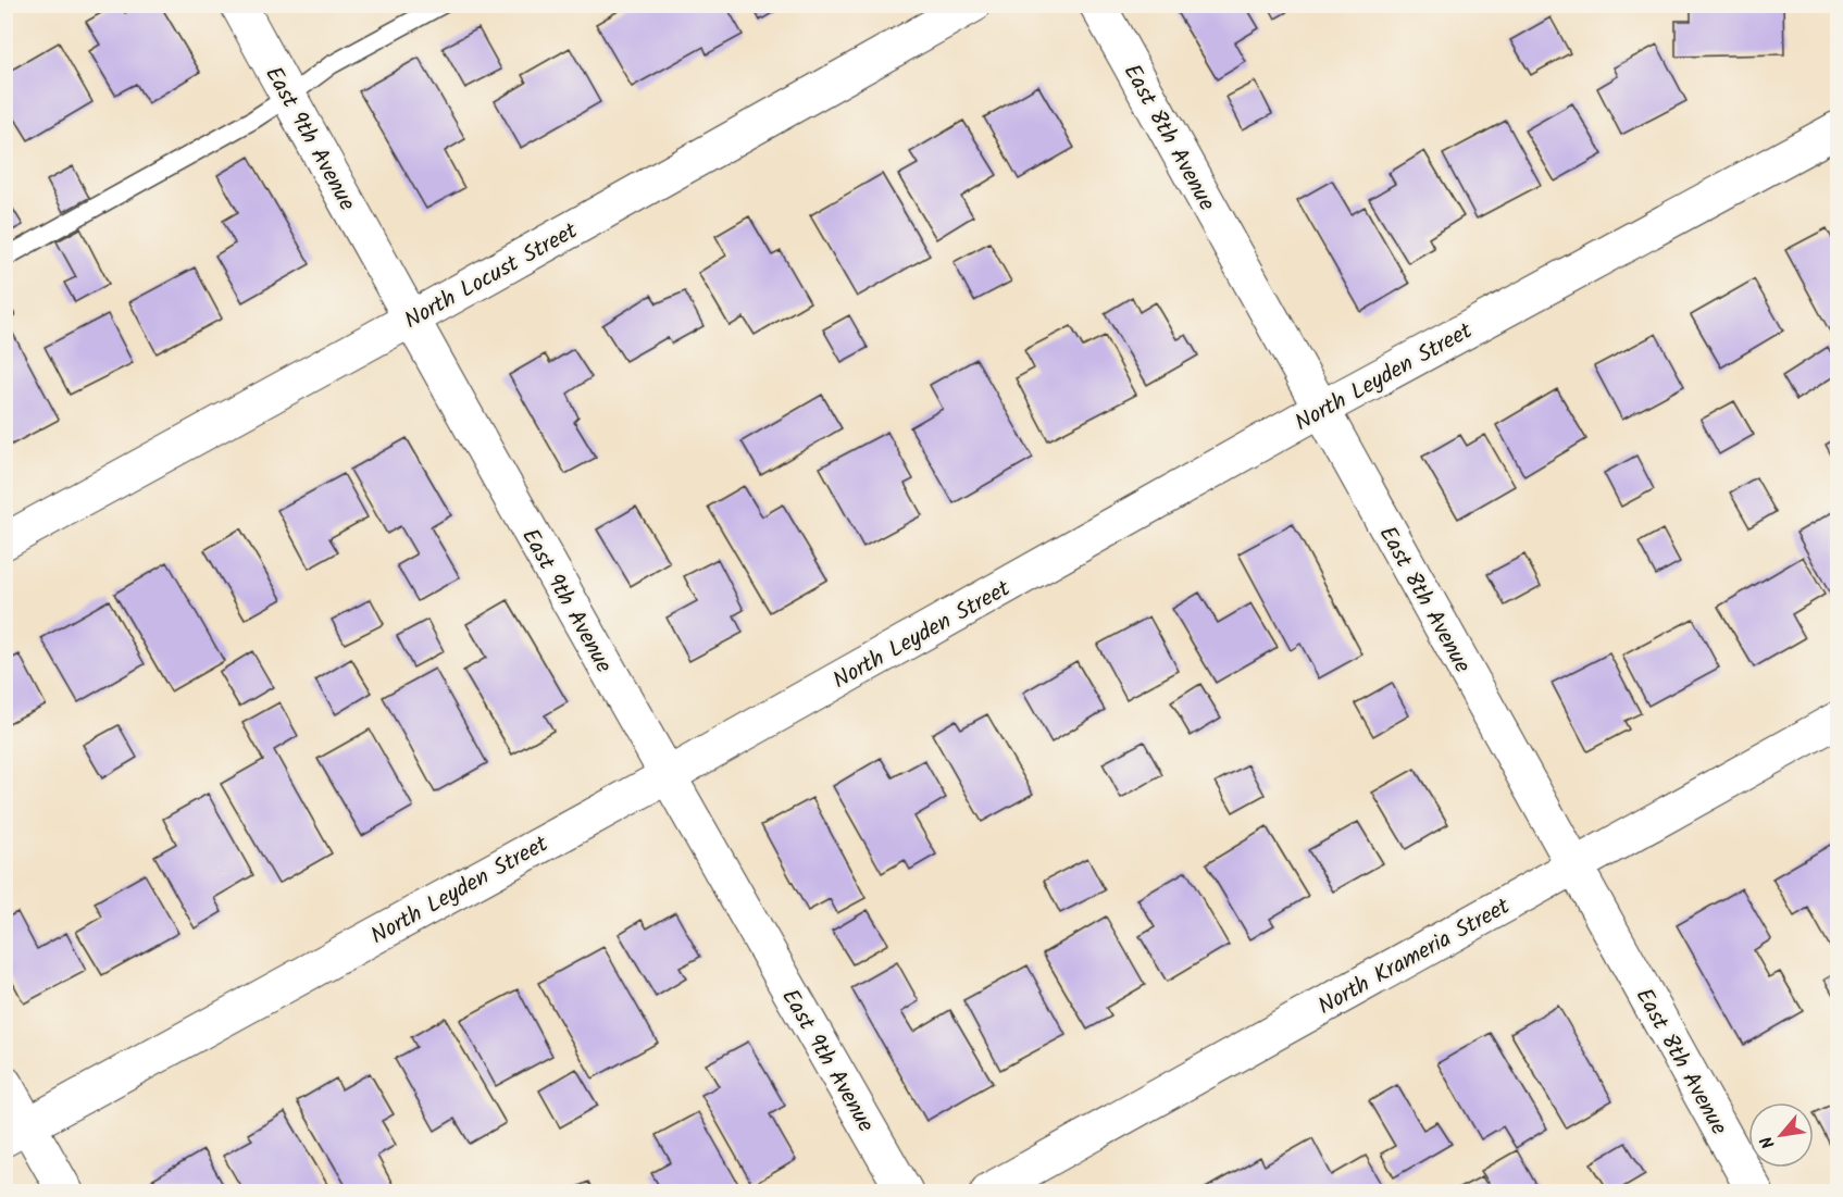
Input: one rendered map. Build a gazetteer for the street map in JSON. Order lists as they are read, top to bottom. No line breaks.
{"streets":{"street":["East 8th Avenue","East 9th Avenue","North Locust Street","North Leyden Street","North Krameria Street"]},"crossings":[["East 8th Avenue","North Leyden Street"],["East 8th Avenue","North Krameria Street"],["East 9th Avenue","North Locust Street"],["East 9th Avenue","North Leyden Street"]],"north":"bottom left"}
